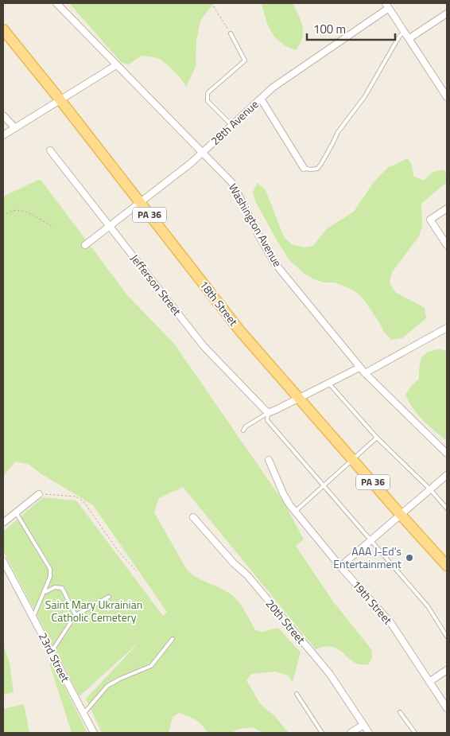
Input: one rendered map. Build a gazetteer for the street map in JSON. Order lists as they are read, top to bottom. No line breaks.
{"streets":{"main road":["PA 36","18th Street"],"street":["28th Avenue","Washington Avenue","Jefferson Street","19th Street","20th Street","23rd Street"]},"crossings":[["28th Avenue","Washington Avenue"],["28th Avenue","Jefferson Street"],["28th Avenue","18th Street"]],"parks":["Saint Mary Ukrainian Catholic Cemetery"],"places":["AAA J-Ed's Entertainment"],"scale_bar":"100 m"}
